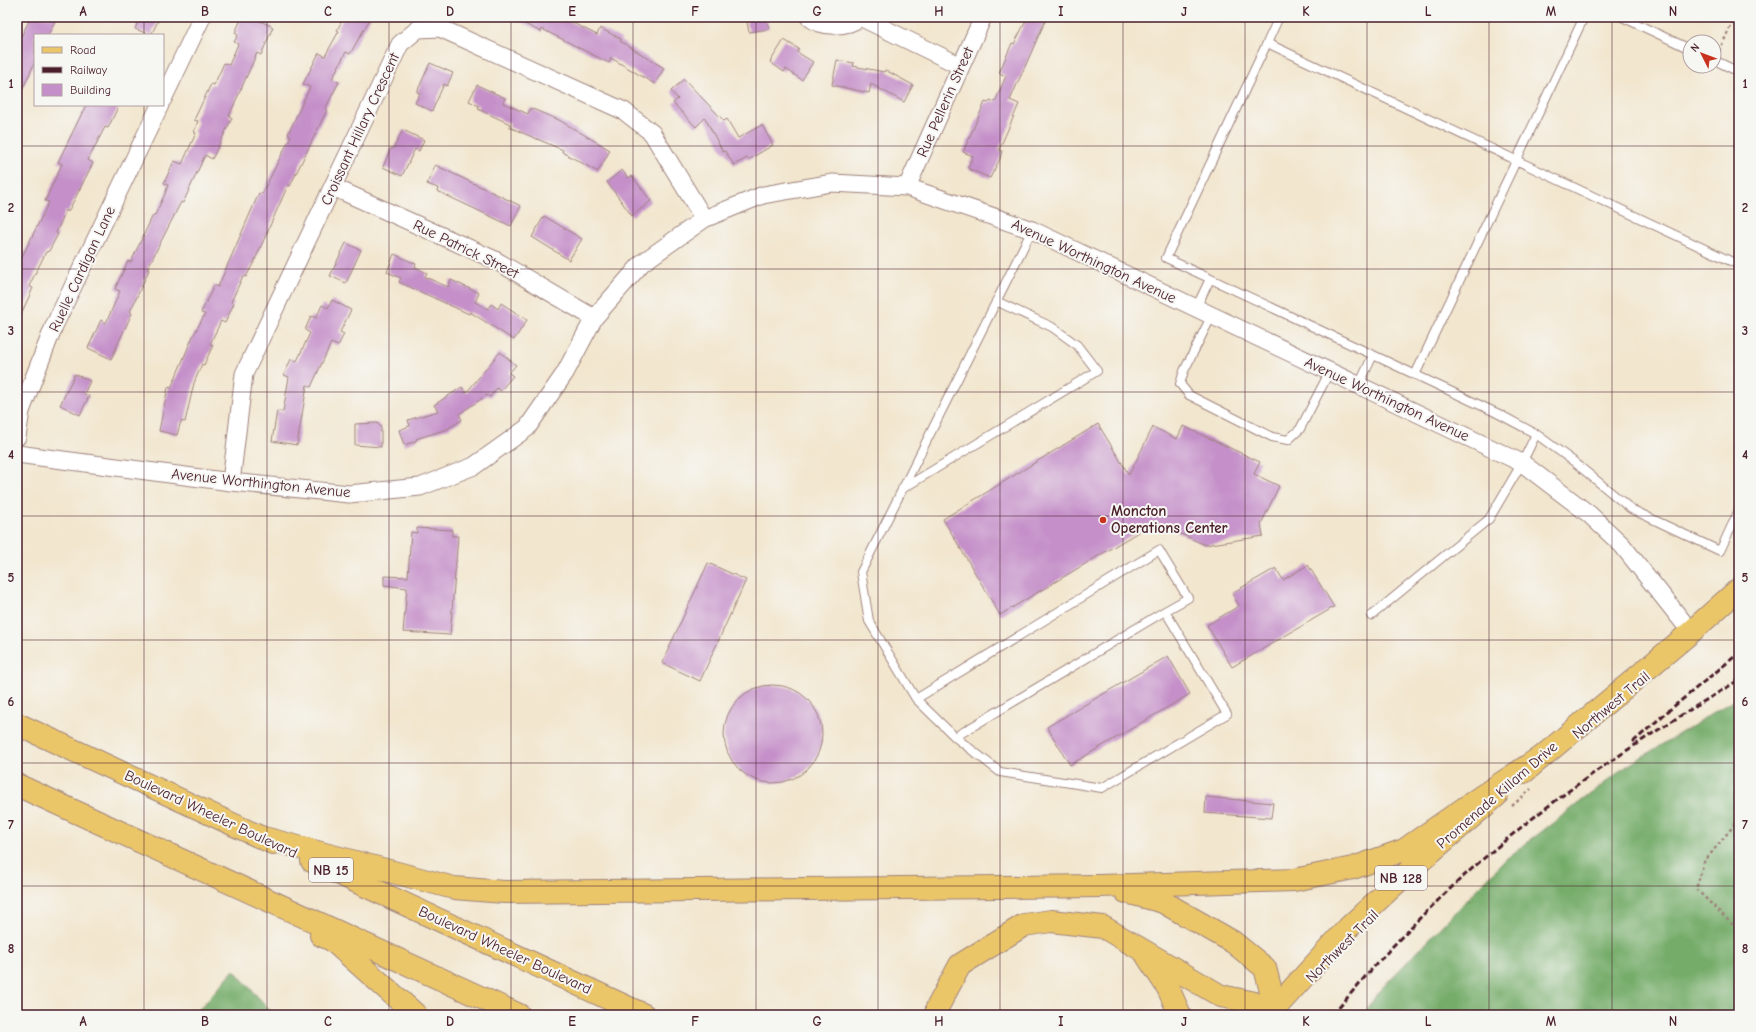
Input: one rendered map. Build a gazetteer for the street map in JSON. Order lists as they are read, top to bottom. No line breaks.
{"streets":{"main road":["Promenade Killam Drive","Boulevard Wheeler Boulevard","NB 15","NB 128"],"street":["Rue Pellerin Street","Croissant Hillary Crescent","Rue Patrick Street","Avenue Worthington Avenue","Ruelle Cardigan Lane"]},"crossings":[["Rue Pellerin Street","Avenue Worthington Avenue"],["Croissant Hillary Crescent","Rue Patrick Street"],["Croissant Hillary Crescent","Avenue Worthington Avenue"],["Rue Patrick Street","Avenue Worthington Avenue"],["Avenue Worthington Avenue","Promenade Killam Drive"]],"places":["Moncton Operations Center"],"legend":["Road","Railway","Building"],"north":"top left","grid":{"columns":["A","B","C","D","E","F","G","H","I","J","K","L","M","N"],"rows":["1","2","3","4","5","6","7","8"]}}
